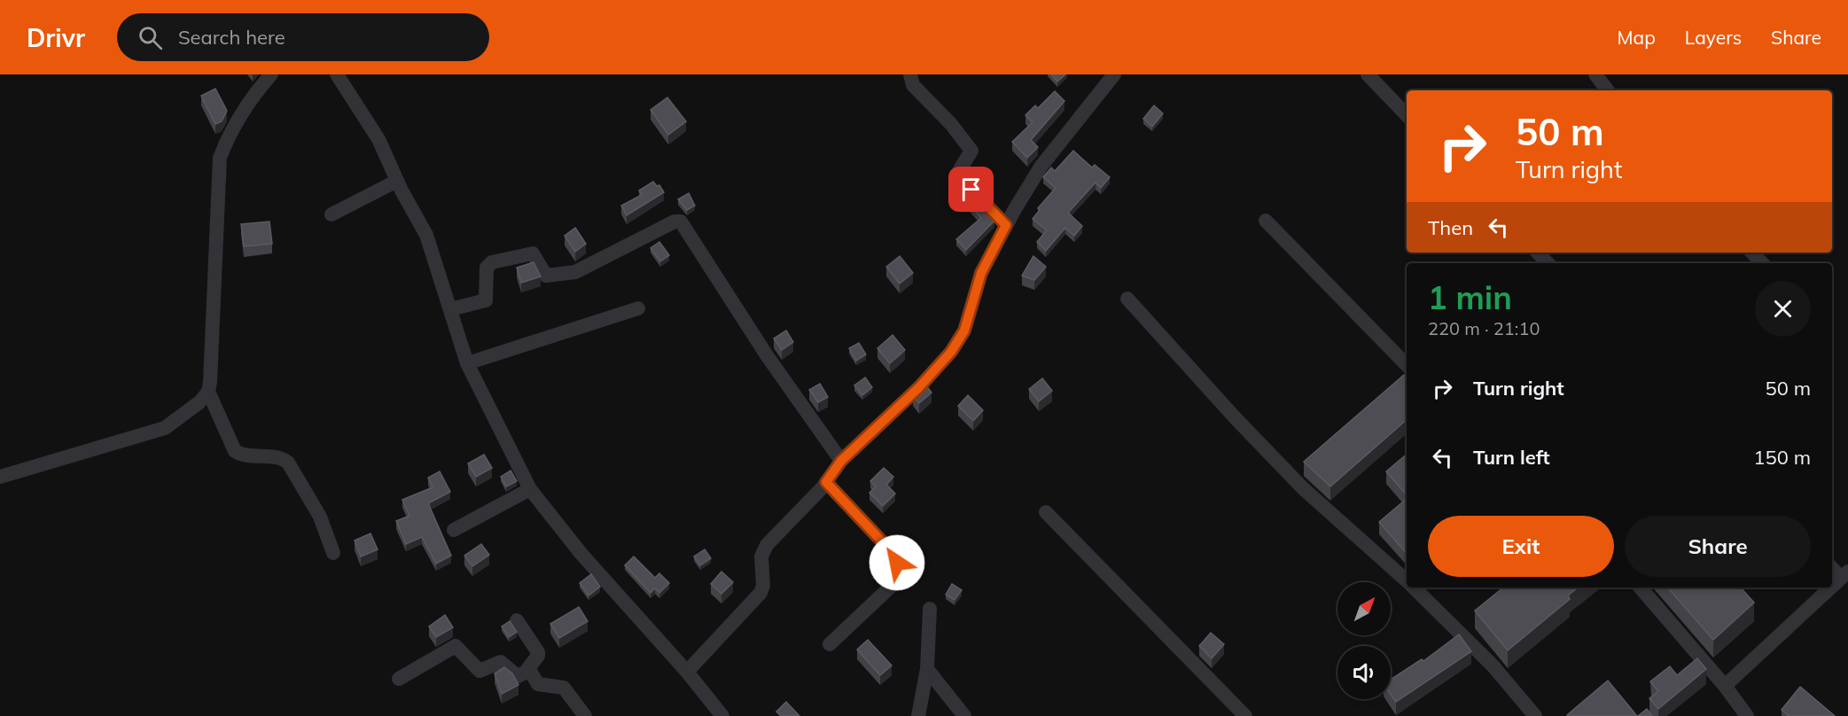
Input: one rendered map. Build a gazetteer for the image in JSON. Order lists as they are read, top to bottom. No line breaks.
{"north":"top right","page":{"header":"Drivr","search":"Search here","nav":["Map","Layers","Share"],"turn":["50 m","Turn right"],"then":"Then","heading":["1 min","220 m · 21:10"],"list":[{"name":"Turn right","value":"50 m"},{"name":"Turn left","value":"150 m"}],"buttons":["Exit","Share"]}}
